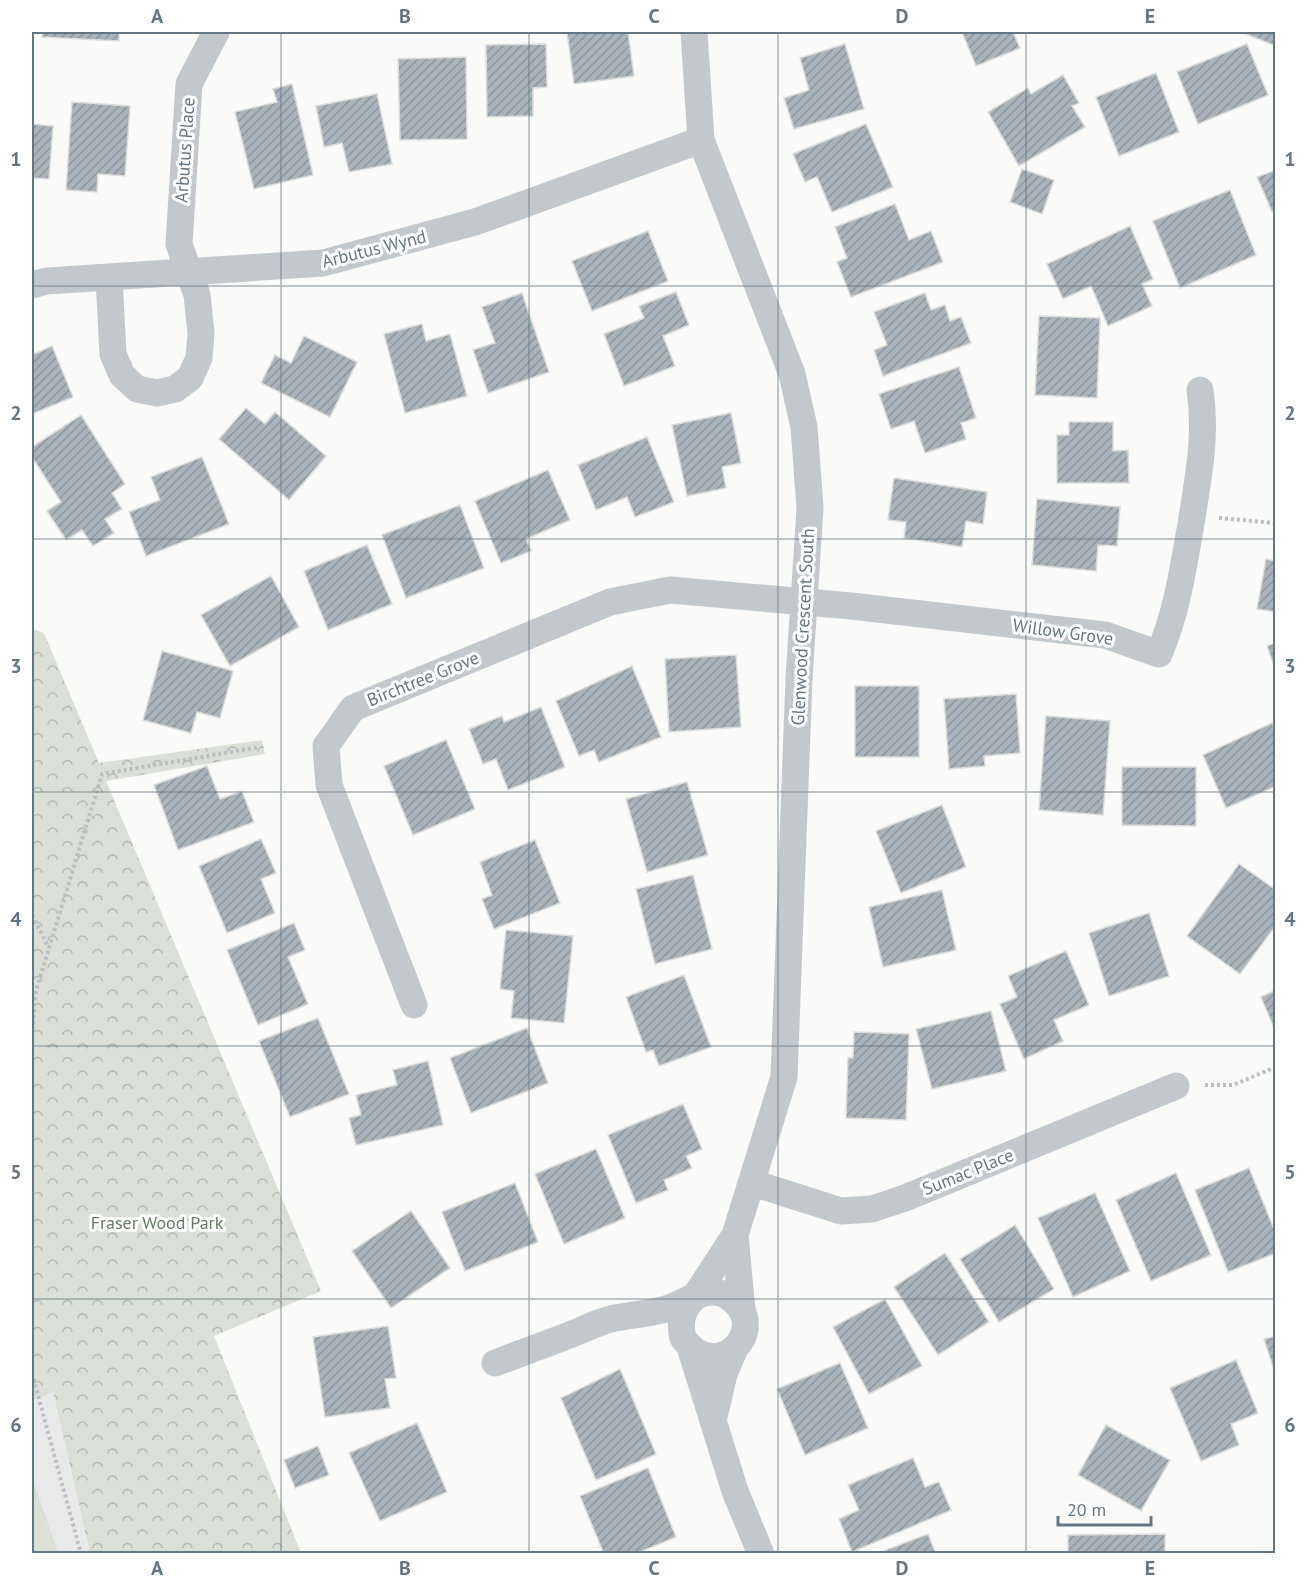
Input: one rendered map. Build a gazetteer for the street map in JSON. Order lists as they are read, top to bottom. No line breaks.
{"streets":{"street":["Arbutus Place","Arbutus Wynd","Glenwood Crescent South","Willow Grove","Birchtree Grove","Sumac Place"]},"crossings":[["Arbutus Place","Arbutus Wynd"],["Arbutus Wynd","Glenwood Crescent South"],["Glenwood Crescent South","Willow Grove"],["Glenwood Crescent South","Birchtree Grove"],["Glenwood Crescent South","Sumac Place"],["Willow Grove","Birchtree Grove"]],"parks":["Fraser Wood Park"],"scale_bar":"20 m","grid":{"columns":["A","B","C","D","E"],"rows":["1","2","3","4","5","6"]}}
